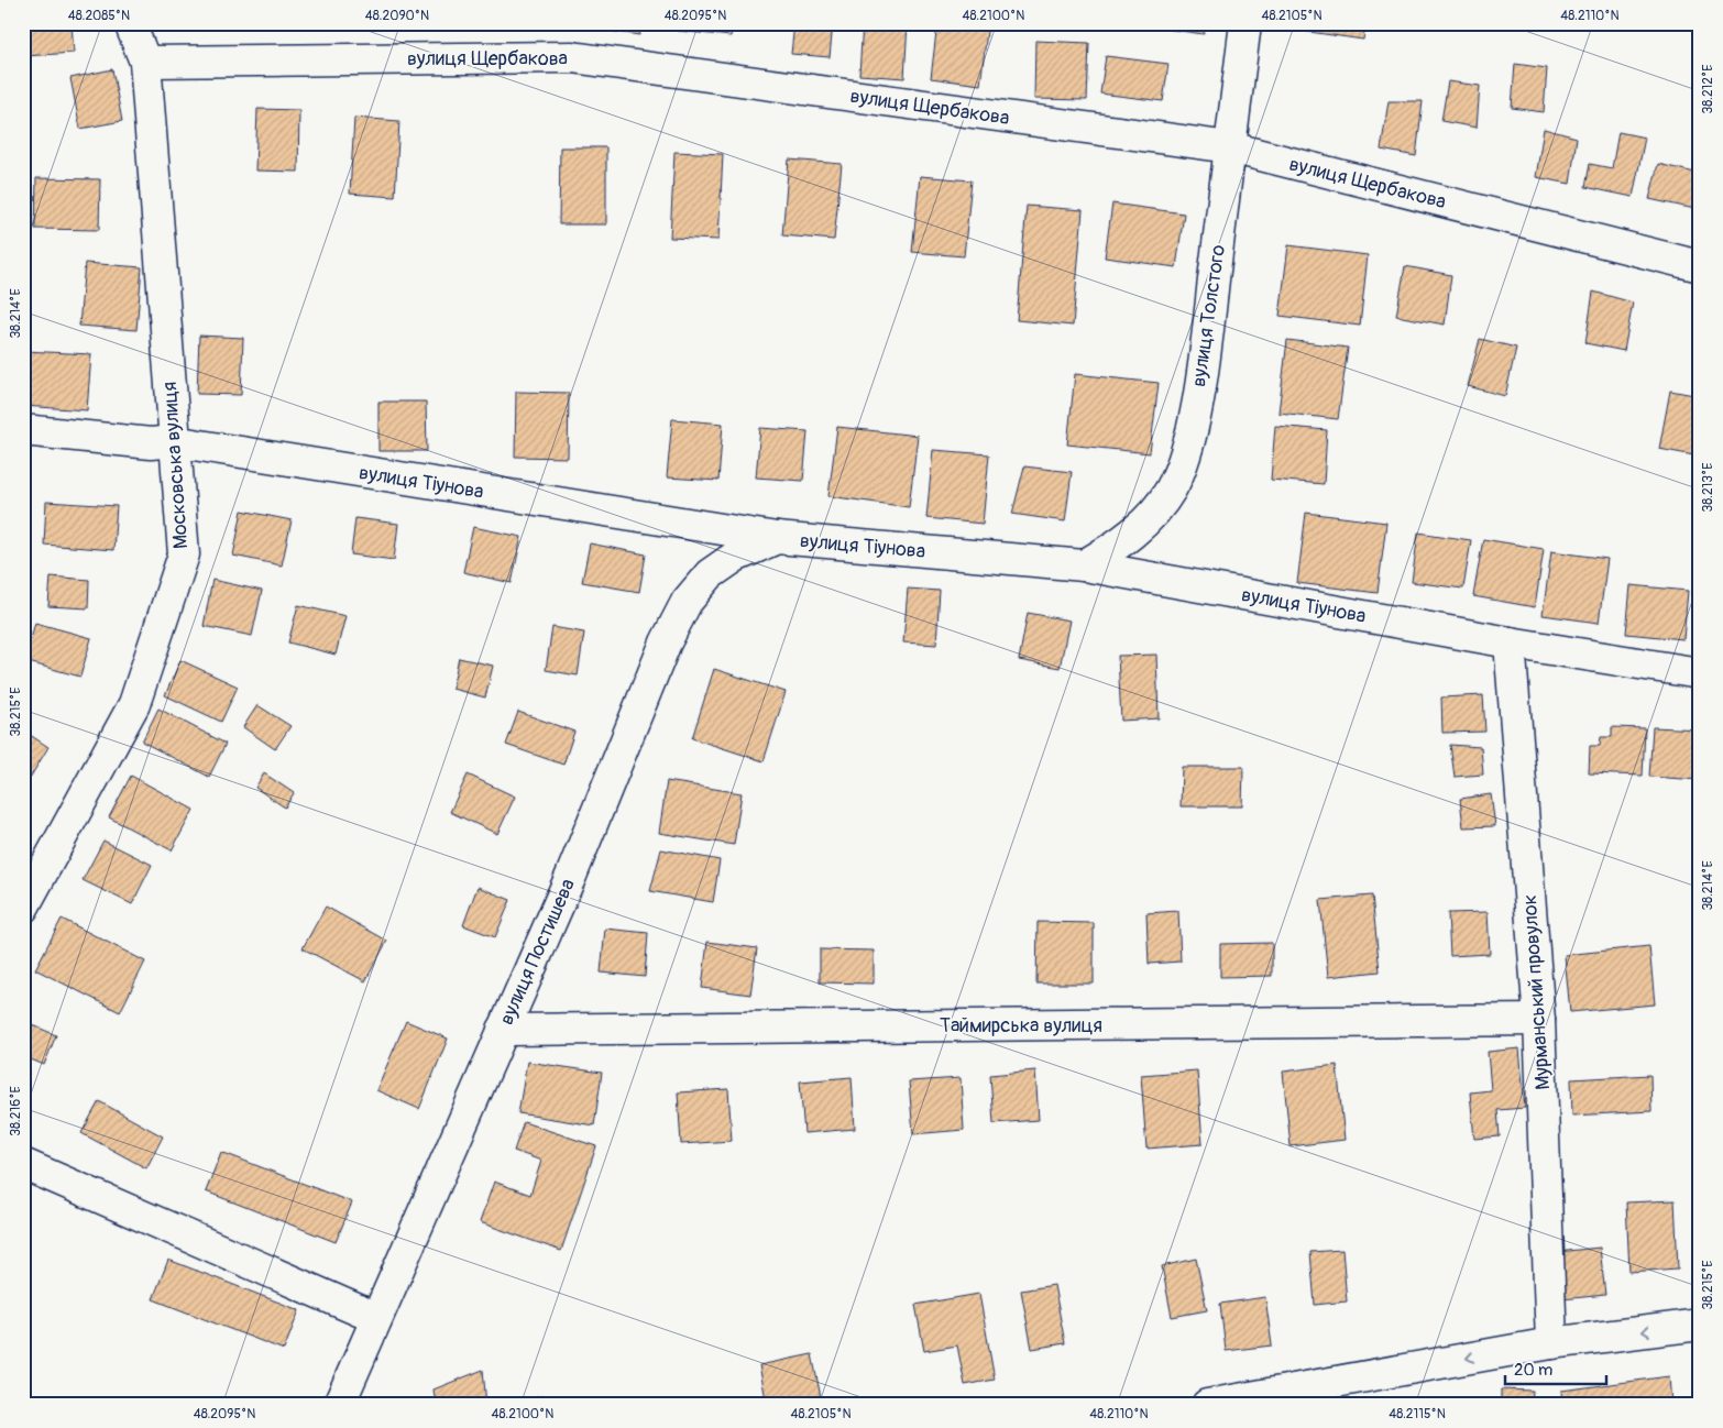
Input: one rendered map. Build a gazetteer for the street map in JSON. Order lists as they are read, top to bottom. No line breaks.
{"streets":{"street":["вулиця Щербакова","вулиця Толстого","Московська вулиця","вулиця Тіунова","вулиця Постишева","Мурманський провулок","Таймирська вулиця"]},"crossings":[["вулиця Щербакова","вулиця Толстого"],["вулиця Щербакова","Московська вулиця"],["вулиця Толстого","вулиця Тіунова"],["Московська вулиця","вулиця Тіунова"],["вулиця Тіунова","вулиця Постишева"],["вулиця Тіунова","Мурманський провулок"],["вулиця Постишева","Таймирська вулиця"],["Мурманський провулок","Таймирська вулиця"]],"scale_bar":"20 m","coordinates":["48.2085°N","48.2090°N","48.2095°N","48.2100°N","48.2105°N","48.2110°N","38.212°E","38.214°E","38.213°E","38.215°E","38.216°E","48.2115°N"]}
